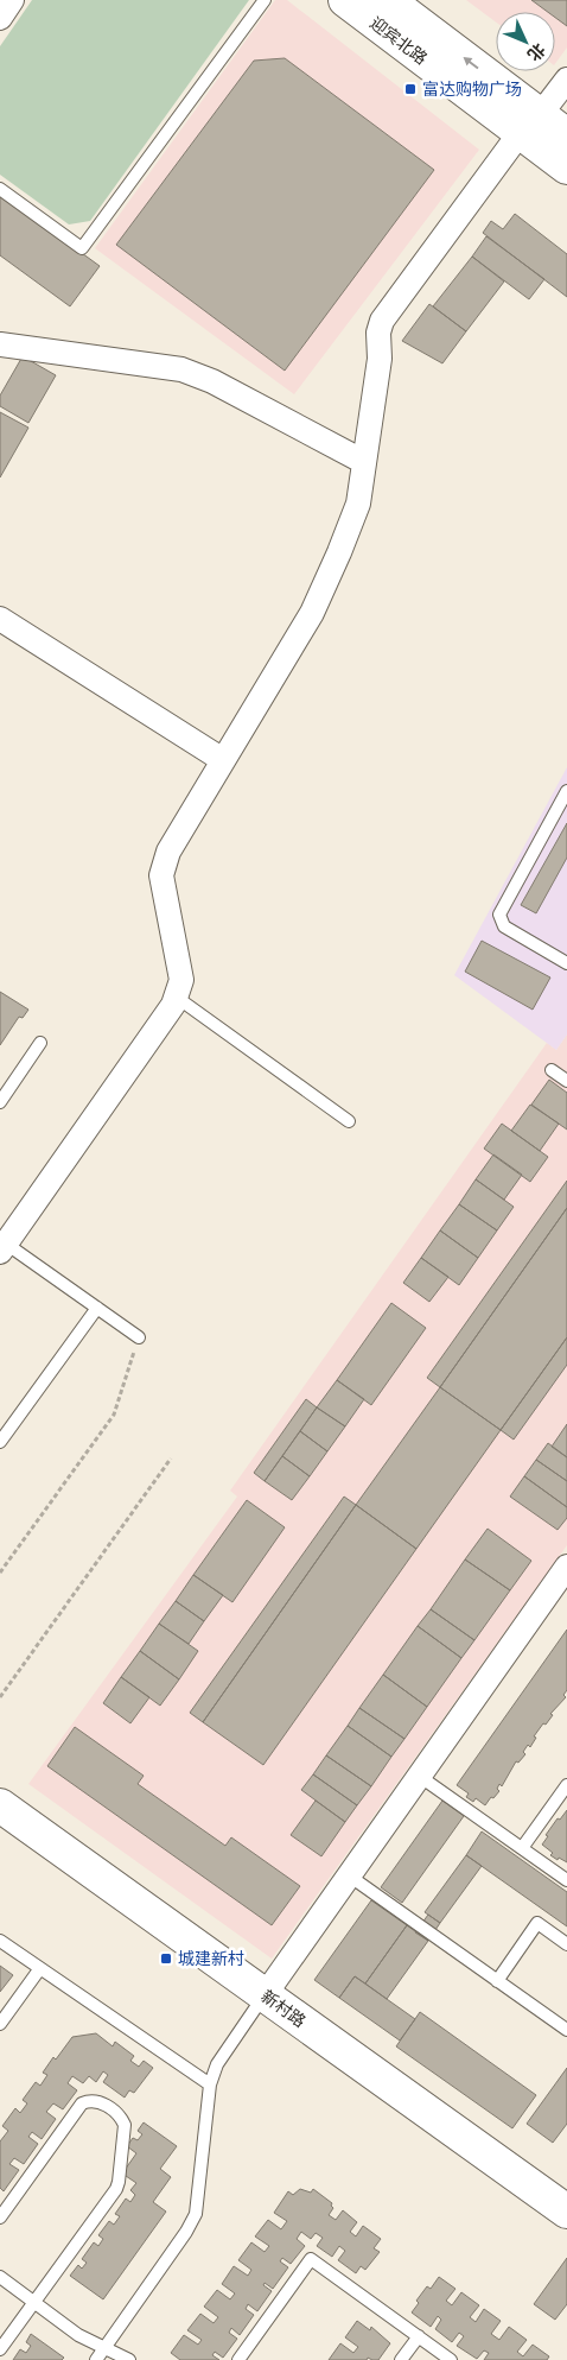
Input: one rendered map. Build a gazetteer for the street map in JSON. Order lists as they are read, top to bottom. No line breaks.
{"streets":{"street":["迎宾北路","新村路"]},"places":{"transit":["富达购物广场","城建新村"]},"north":"bottom right"}
